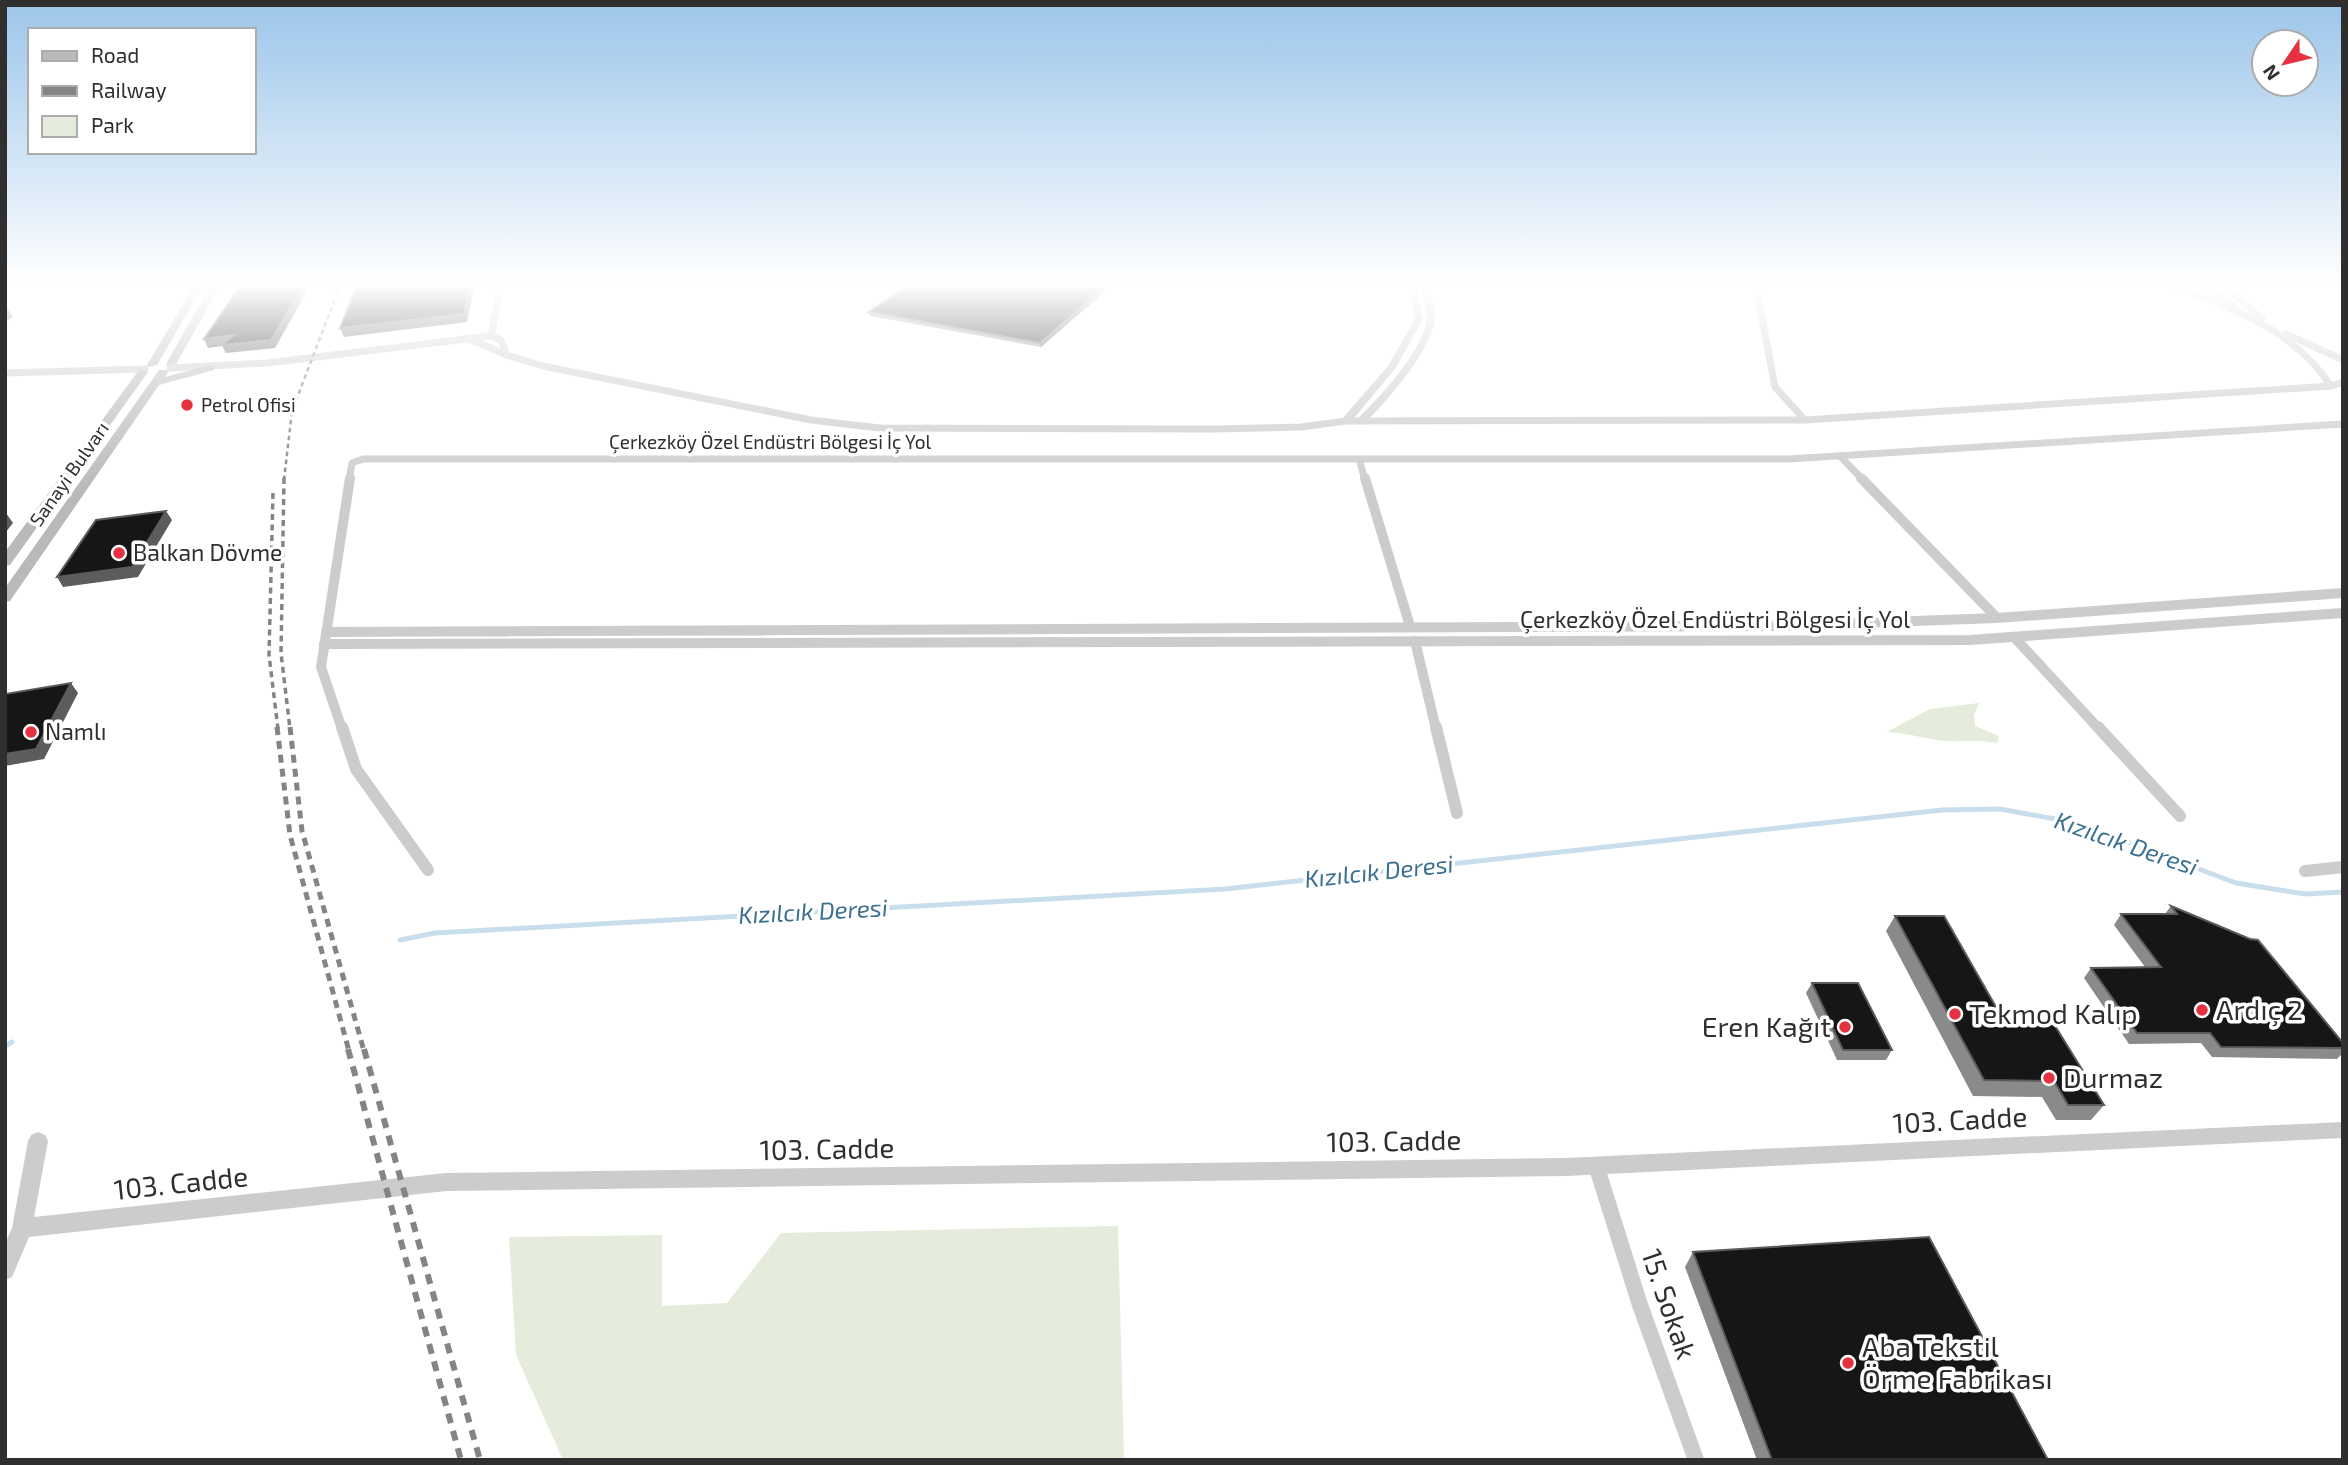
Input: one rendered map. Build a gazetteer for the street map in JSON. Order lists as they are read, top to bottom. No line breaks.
{"streets":{"main road":["Sanayi Bulvarı"],"street":["Çerkezköy Özel Endüstri Bölgesi İç Yol","103. Cadde","15. Sokak"]},"crossings":[["103. Cadde","15. Sokak"]],"water":["Kızılcık Deresi"],"places":["Petrol Ofisi","Balkan Dövme","Namlı","Ardıç 2","Tekmod Kalıp","Eren Kağıt","Durmaz","Aba Tekstil Örme Fabrikası"],"legend":["Road","Railway","Park"],"north":"bottom left"}
